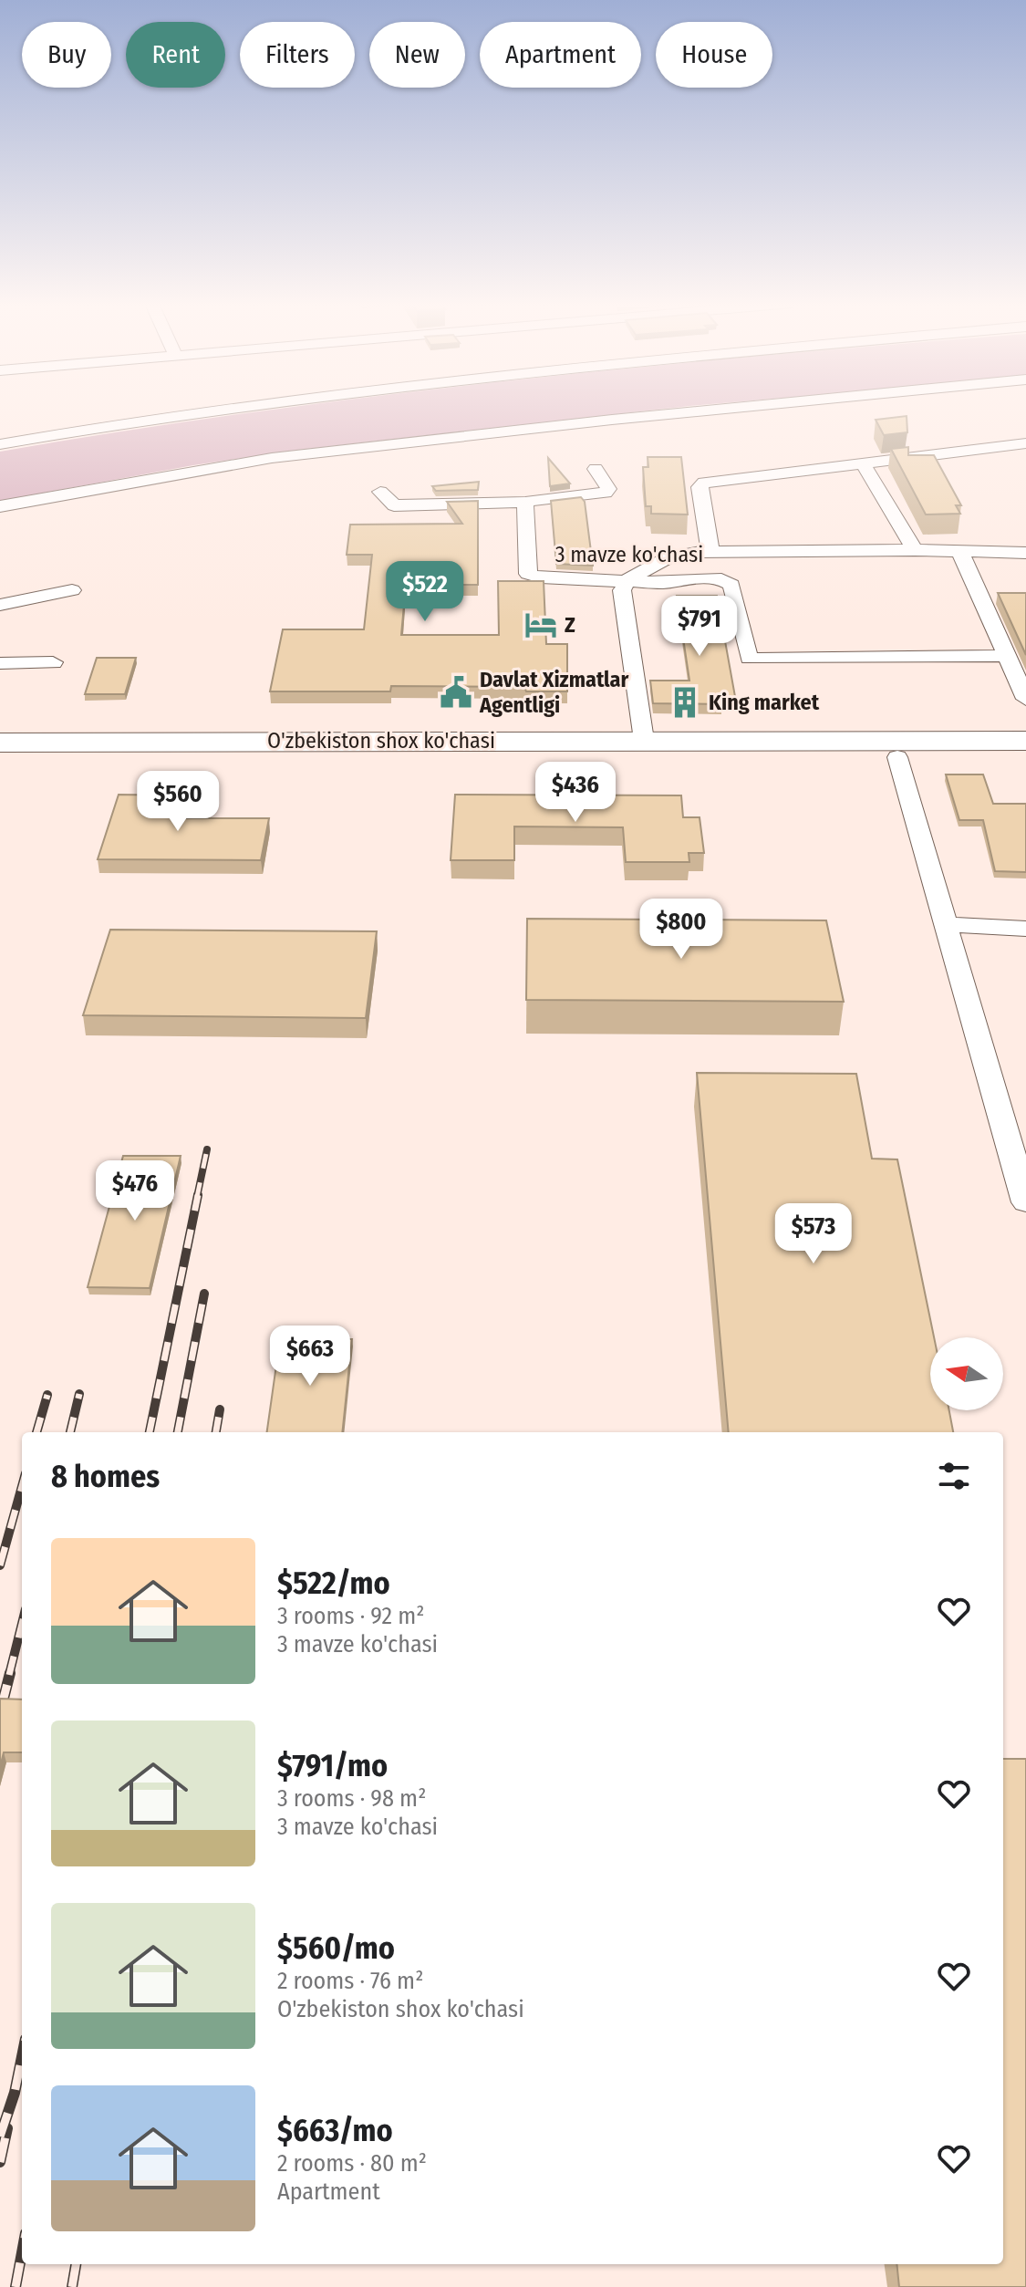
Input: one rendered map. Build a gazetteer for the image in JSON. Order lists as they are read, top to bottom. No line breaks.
{"streets":{"main road":["O'zbekiston shox ko'chasi"],"street":["3 mavze ko'chasi"]},"places":{"hotel":["Z"],"public building":["Davlat Xizmatlar Agentligi"],"building":["King market"]},"north":"left","page":{"chip":["Buy","Rent","Filters","New","Apartment","House"],"price":["$522","$791","$436","$560","$800","$476","$573","$663"],"heading":"8 homes","list":[{"name":"$522/mo","note":"3 rooms · 92 m² · 3 mavze ko'chasi"},{"name":"$791/mo","note":"3 rooms · 98 m² · 3 mavze ko'chasi"},{"name":"$560/mo","note":"2 rooms · 76 m² · O'zbekiston shox ko'chasi"},{"name":"$663/mo","note":"2 rooms · 80 m² · Apartment"}]}}
